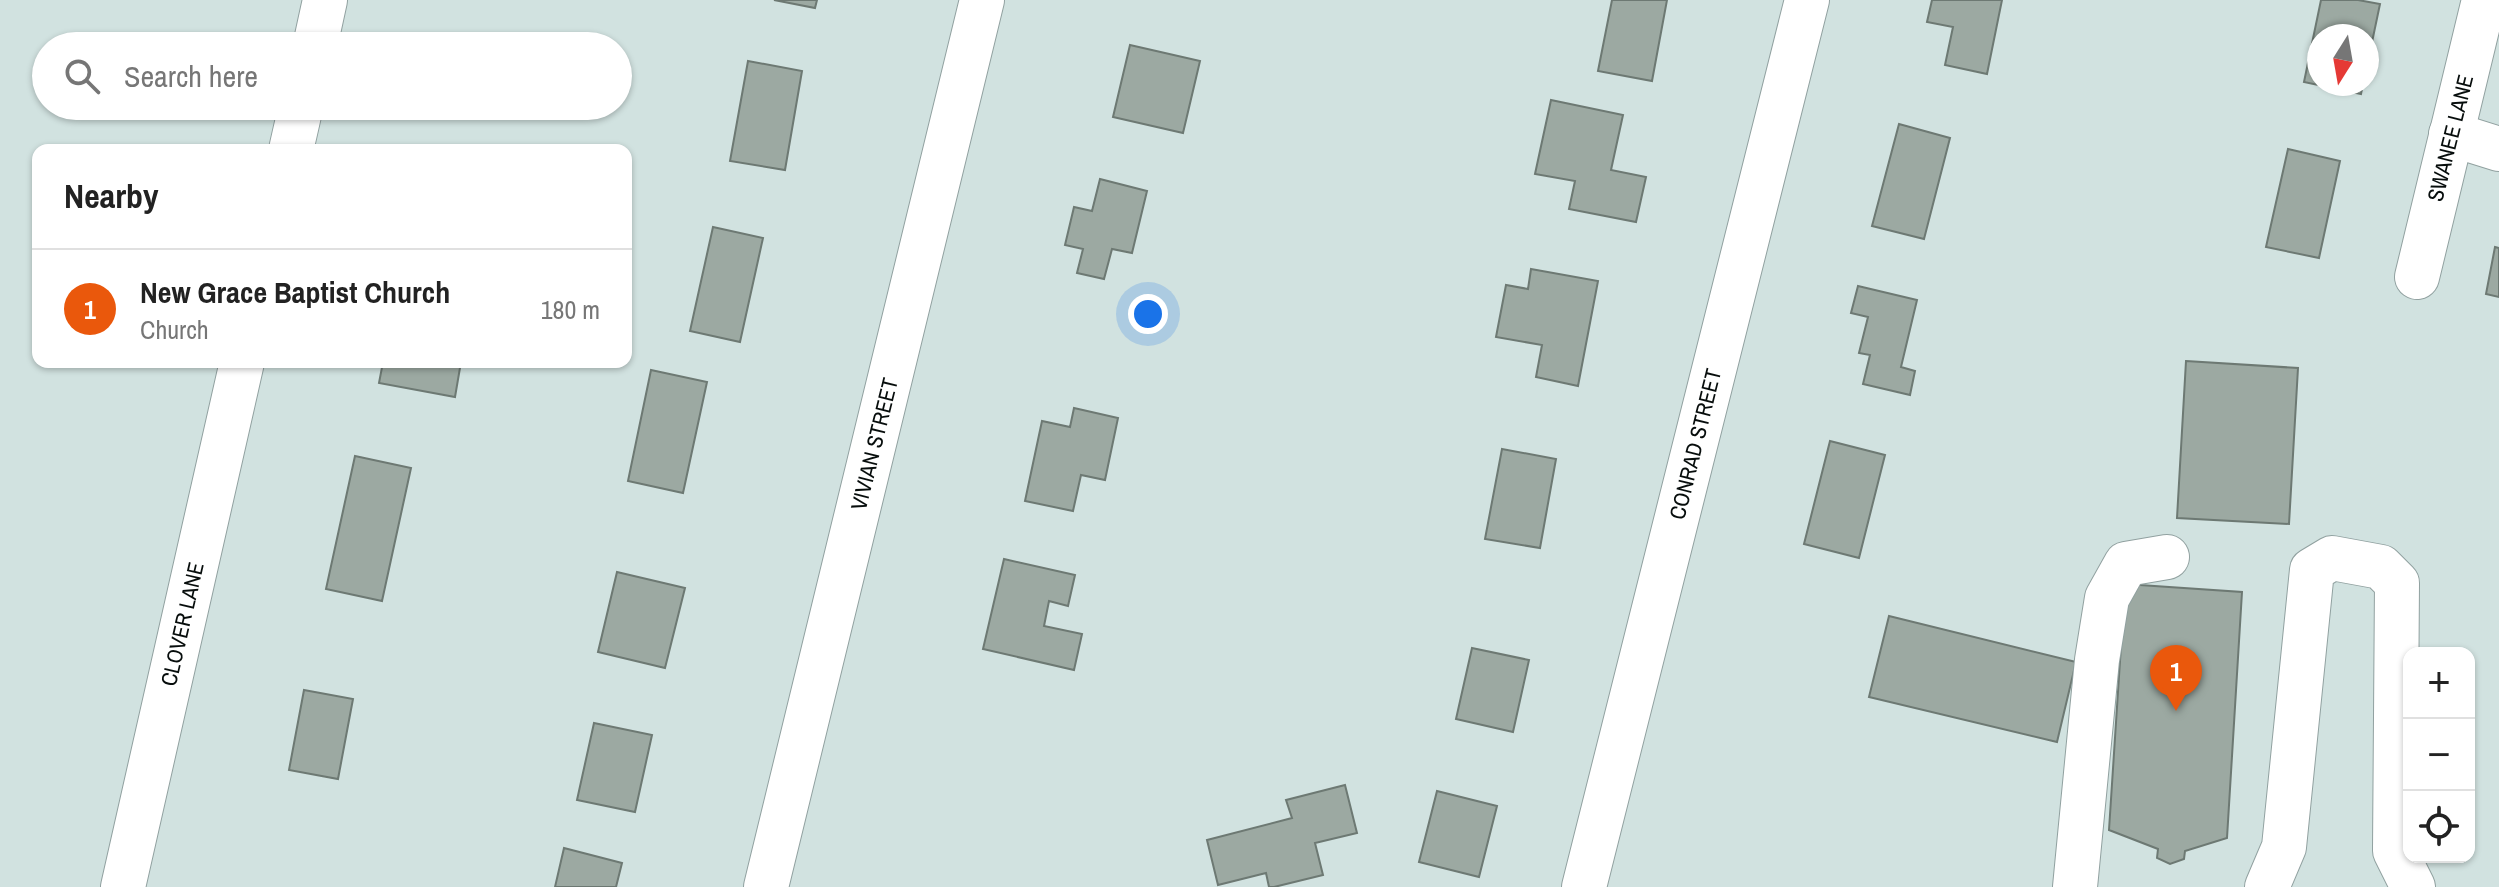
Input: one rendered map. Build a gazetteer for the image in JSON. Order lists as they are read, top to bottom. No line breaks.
{"streets":{"street":["SWANEE LANE","VIVIAN STREET","CONRAD STREET","CLOVER LANE"]},"north":"bottom","page":{"search":"Search here","heading":"Nearby","list":[{"mark":"1","name":"New Grace Baptist Church","note":"Church","value":"180 m"}],"pins":"1","map_buttons":["+","−"]}}
